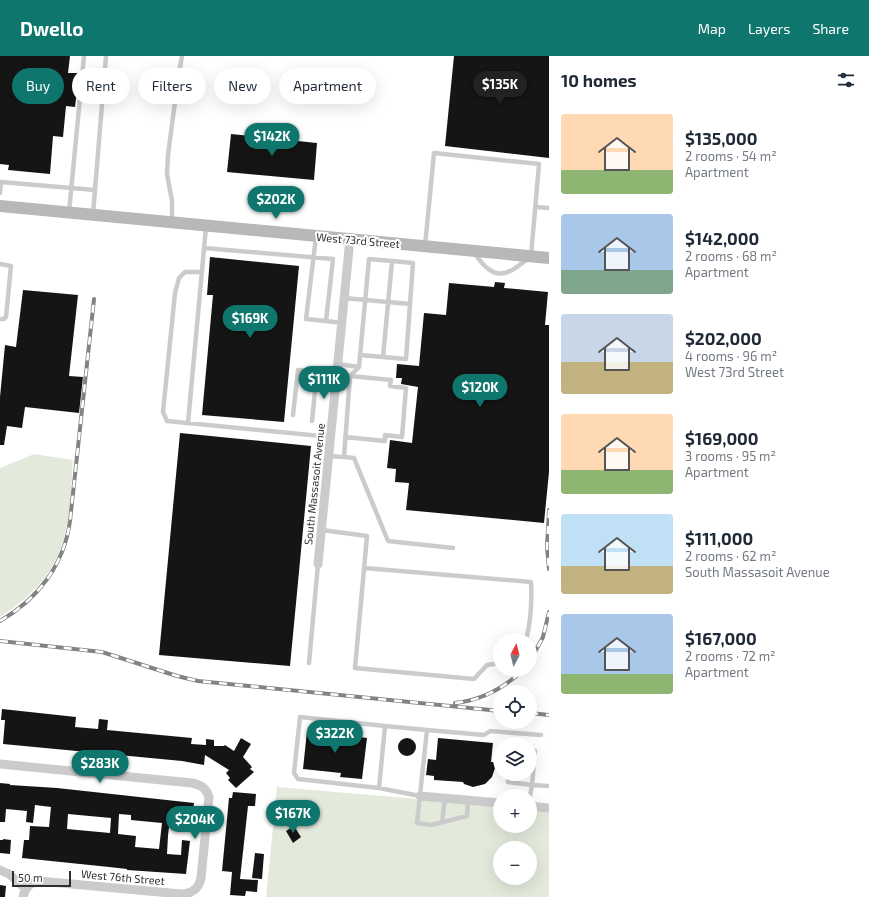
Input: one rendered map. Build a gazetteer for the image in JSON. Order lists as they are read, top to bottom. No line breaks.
{"streets":{"street":["West 73rd Street","South Massasoit Avenue","West 76th Street"]},"crossings":[["West 73rd Street","South Massasoit Avenue"]],"scale_bar":"50 m","north":"top","page":{"header":"Dwello","nav":["Map","Layers","Share"],"heading":"10 homes","chip":["Buy","Rent","Filters","New","Apartment"],"price":["$135K","$142K","$202K","$169K","$111K","$120K","$322K","$283K","$167K","$204K"],"list":[{"name":"$135,000","note":"2 rooms · 54 m² · Apartment"},{"name":"$142,000","note":"2 rooms · 68 m² · Apartment"},{"name":"$202,000","note":"4 rooms · 96 m² · West 73rd Street"},{"name":"$169,000","note":"3 rooms · 95 m² · Apartment"},{"name":"$111,000","note":"2 rooms · 62 m² · South Massasoit Avenue"},{"name":"$167,000","note":"2 rooms · 72 m² · Apartment"}],"map_buttons":["+","−"],"scale":"50 m"}}
